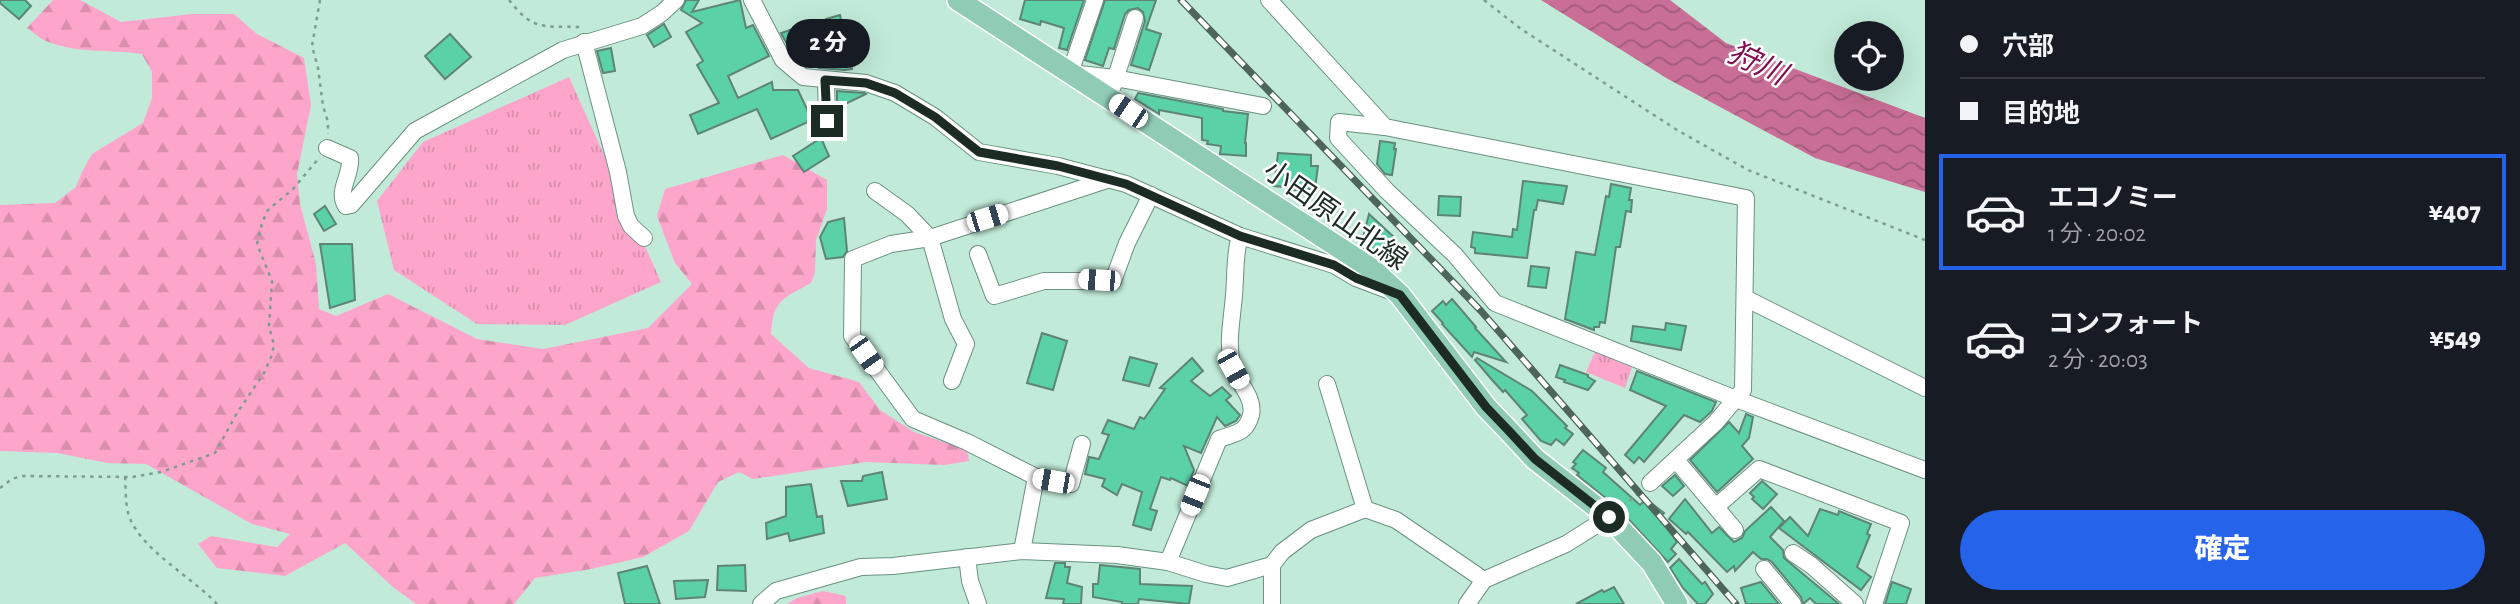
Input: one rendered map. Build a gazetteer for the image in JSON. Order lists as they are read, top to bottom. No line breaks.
{"streets":{"main road":["小田原山北線"]},"water":["狩川"],"page":{"banner":["穴部","目的地"],"bubble":"2 分","list":[{"name":"エコノミー","note":"1 分 · 20:02","value":"¥407"},{"name":"コンフォート","note":"2 分 · 20:03","value":"¥549"}],"buttons":"確定"}}
